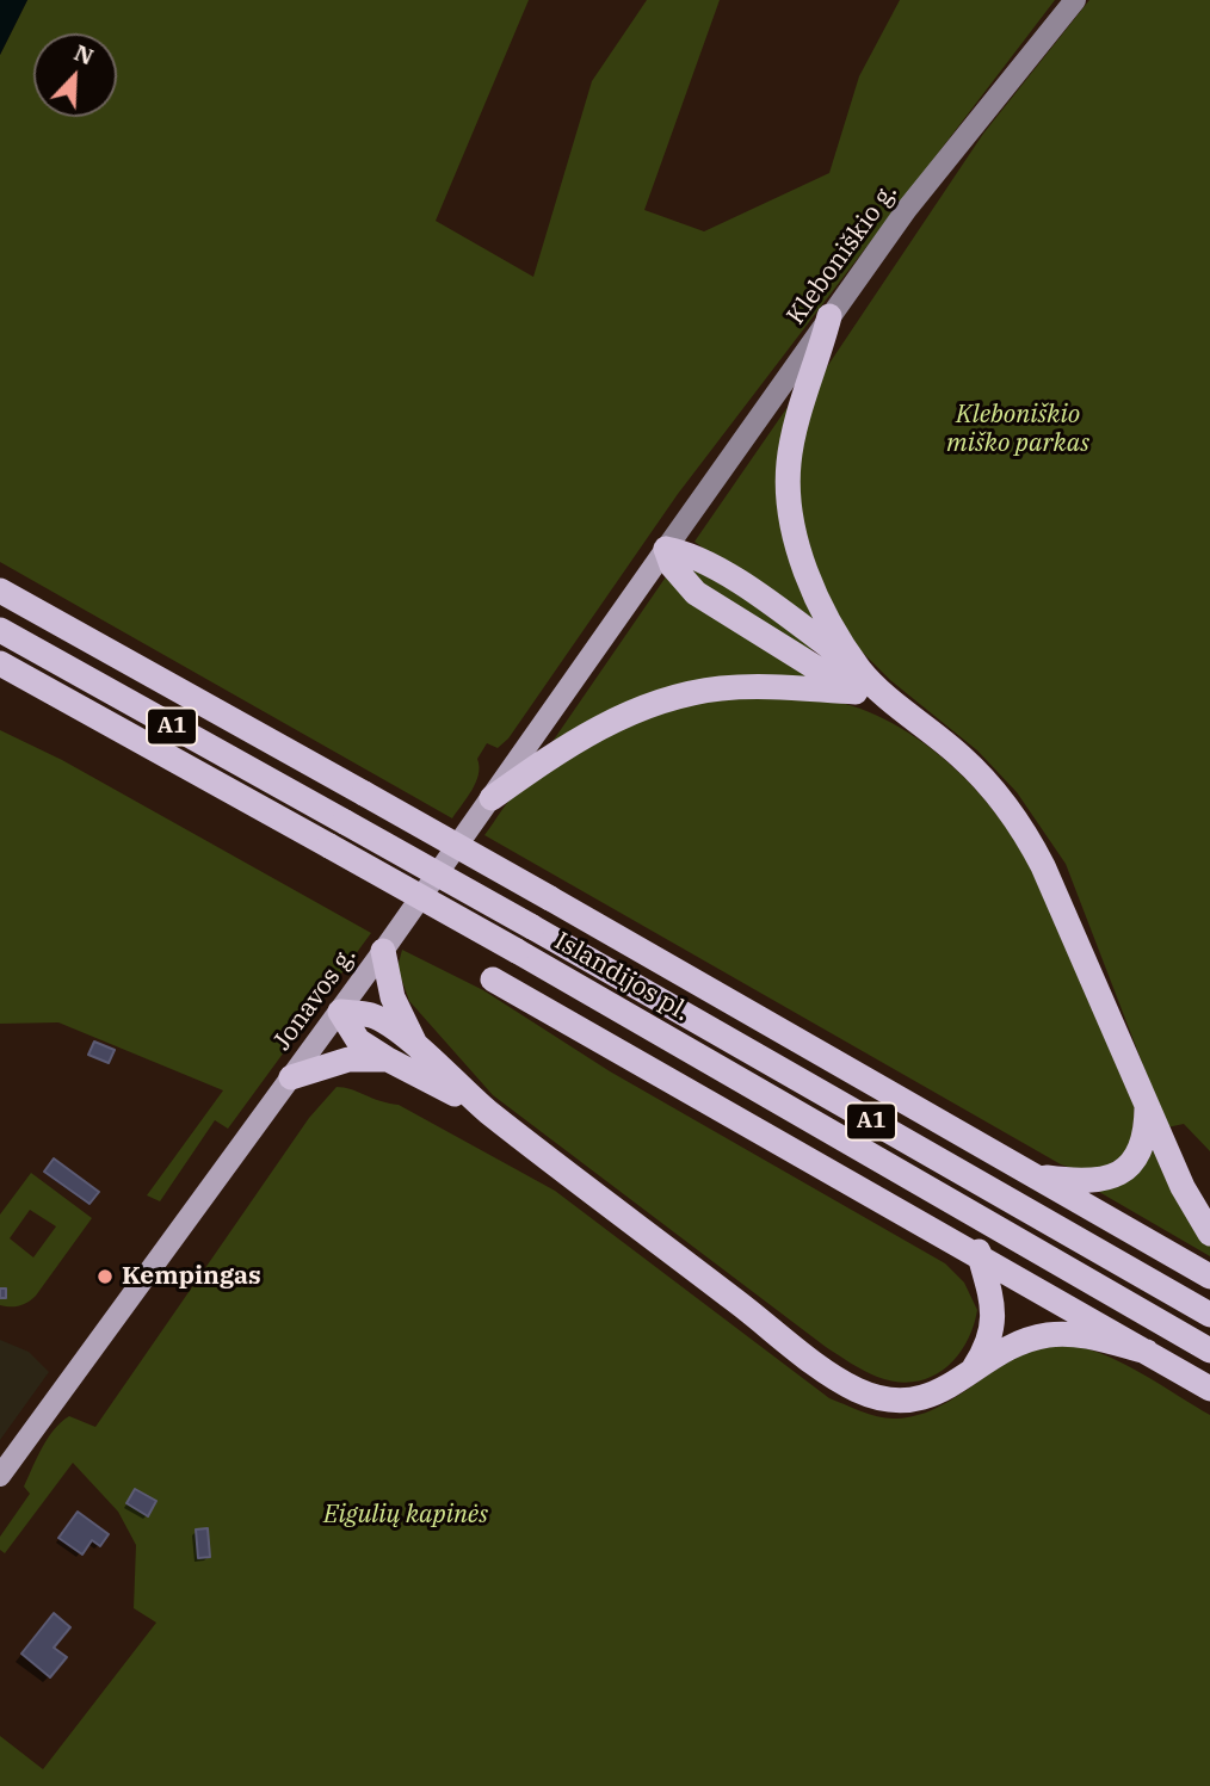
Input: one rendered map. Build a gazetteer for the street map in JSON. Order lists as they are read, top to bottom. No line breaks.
{"streets":{"highway":["A1","Islandijos pl."],"main road":["Jonavos g."],"street":["Kleboniškio g."]},"crossings":[["Kleboniškio g.","Jonavos g."]],"parks":["Kleboniškio miško parkas","Eigulių kapinės"],"places":["Kempingas"],"north":"top right"}
